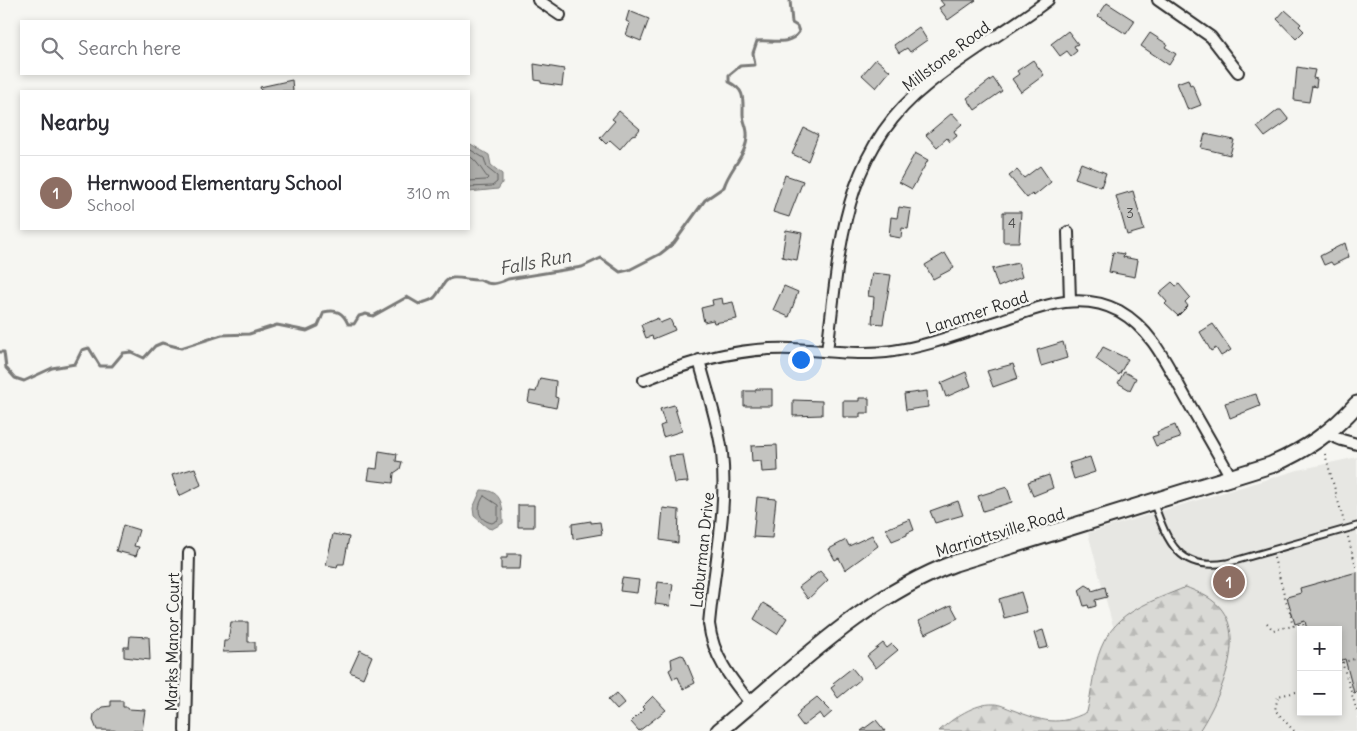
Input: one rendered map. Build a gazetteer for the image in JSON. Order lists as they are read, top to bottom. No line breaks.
{"streets":{"main road":["Marriottsville Road"],"street":["Millstone Road","Lanamer Road","Laburman Drive","Marks Manor Court"]},"crossings":[["Millstone Road","Lanamer Road"],["Lanamer Road","Marriottsville Road"],["Lanamer Road","Laburman Drive"],["Marriottsville Road","Laburman Drive"]],"water":["Falls Run"],"house_numbers":["3","4"],"page":{"search":"Search here","heading":"Nearby","list":[{"mark":"1","name":"Hernwood Elementary School","note":"School","value":"310 m"}],"pins":"1","map_buttons":["+","−"]}}
